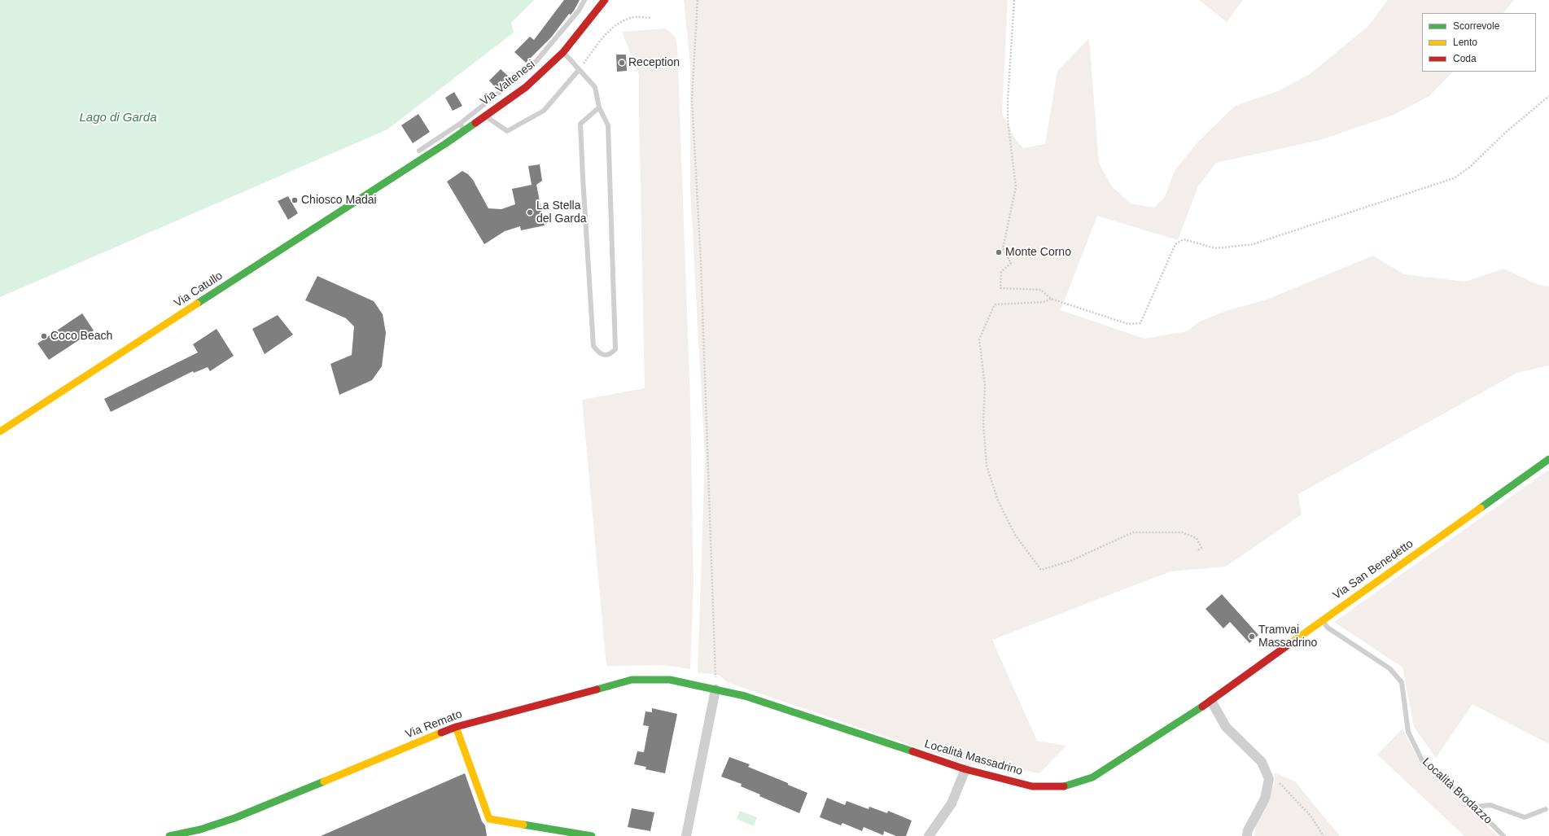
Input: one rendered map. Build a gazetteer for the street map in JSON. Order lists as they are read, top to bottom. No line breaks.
{"streets":{"main road":["Via Valtenesi","Via Catullo","Via San Benedetto","Via Remato","Località Massadrino"],"lane":["Località Brodazzo"]},"crossings":[["Via Valtenesi","Via Catullo"],["Via San Benedetto","Località Massadrino"],["Via San Benedetto","Località Brodazzo"],["Via Remato","Località Massadrino"]],"water":["Lago di Garda"],"places":["Reception","Chiosco Madai","La Stella del Garda","Monte Corno","Coco Beach","Tramvai Massadrino"],"legend":["Scorrevole","Lento","Coda"]}
